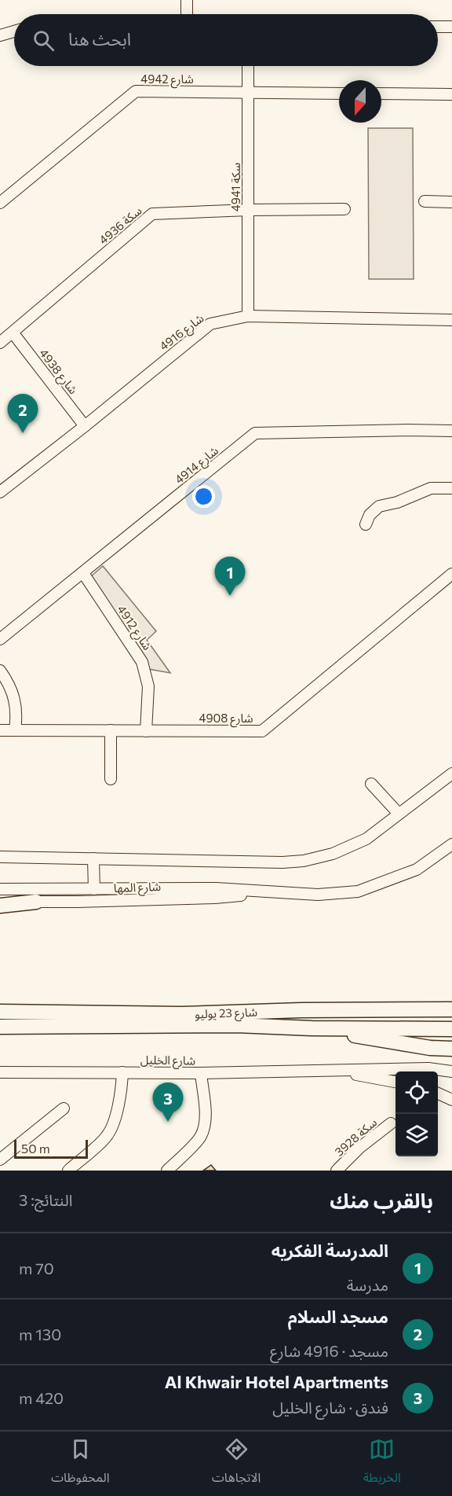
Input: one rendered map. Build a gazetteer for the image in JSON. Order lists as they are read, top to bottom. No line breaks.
{"streets":{"main road":["شارع 23 يوليو"],"street":["4942 شارع","سكة 4941","سكة 4936","4916 شارع","شارع 4938","4914 شارع","4912 شارع","4908 شارع","شارع المها","شارع الخليل","سكة 3928"]},"crossings":[["4942 شارع","سكة 4941"],["سكة 4941","سكة 4936"],["سكة 4941","4916 شارع"],["سكة 4936","شارع 4938"],["4916 شارع","شارع 4938"],["4914 شارع","4912 شارع"],["4912 شارع","4908 شارع"]],"scale_bar":"50 m","north":"bottom","page":{"search":"ابحث هنا","pins":["2","1","3"],"scale":"50 m","heading":["بالقرب منك","النتائج: 3"],"list":[{"mark":"1","name":"المدرسة الفكريه","note":"مدرسة","value":"70 m"},{"mark":"2","name":"مسجد السلام","note":"مسجد · 4916 شارع","value":"130 m"},{"mark":"3","name":"Al Khwair Hotel Apartments","note":"فندق · شارع الخليل","value":"420 m"}],"nav":["الخريطة","الاتجاهات","المحفوظات"]}}
